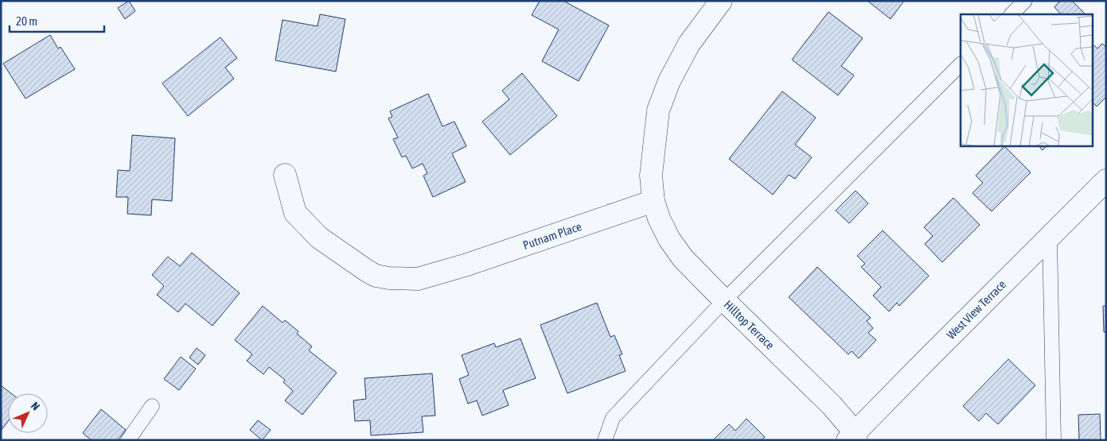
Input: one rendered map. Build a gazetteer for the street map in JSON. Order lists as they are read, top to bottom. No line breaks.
{"streets":{"street":["Putnam Place","West View Terrace","Hilltop Terrace"]},"crossings":[["Putnam Place","Hilltop Terrace"],["West View Terrace","Hilltop Terrace"]],"scale_bar":"20 m","north":"top right"}
